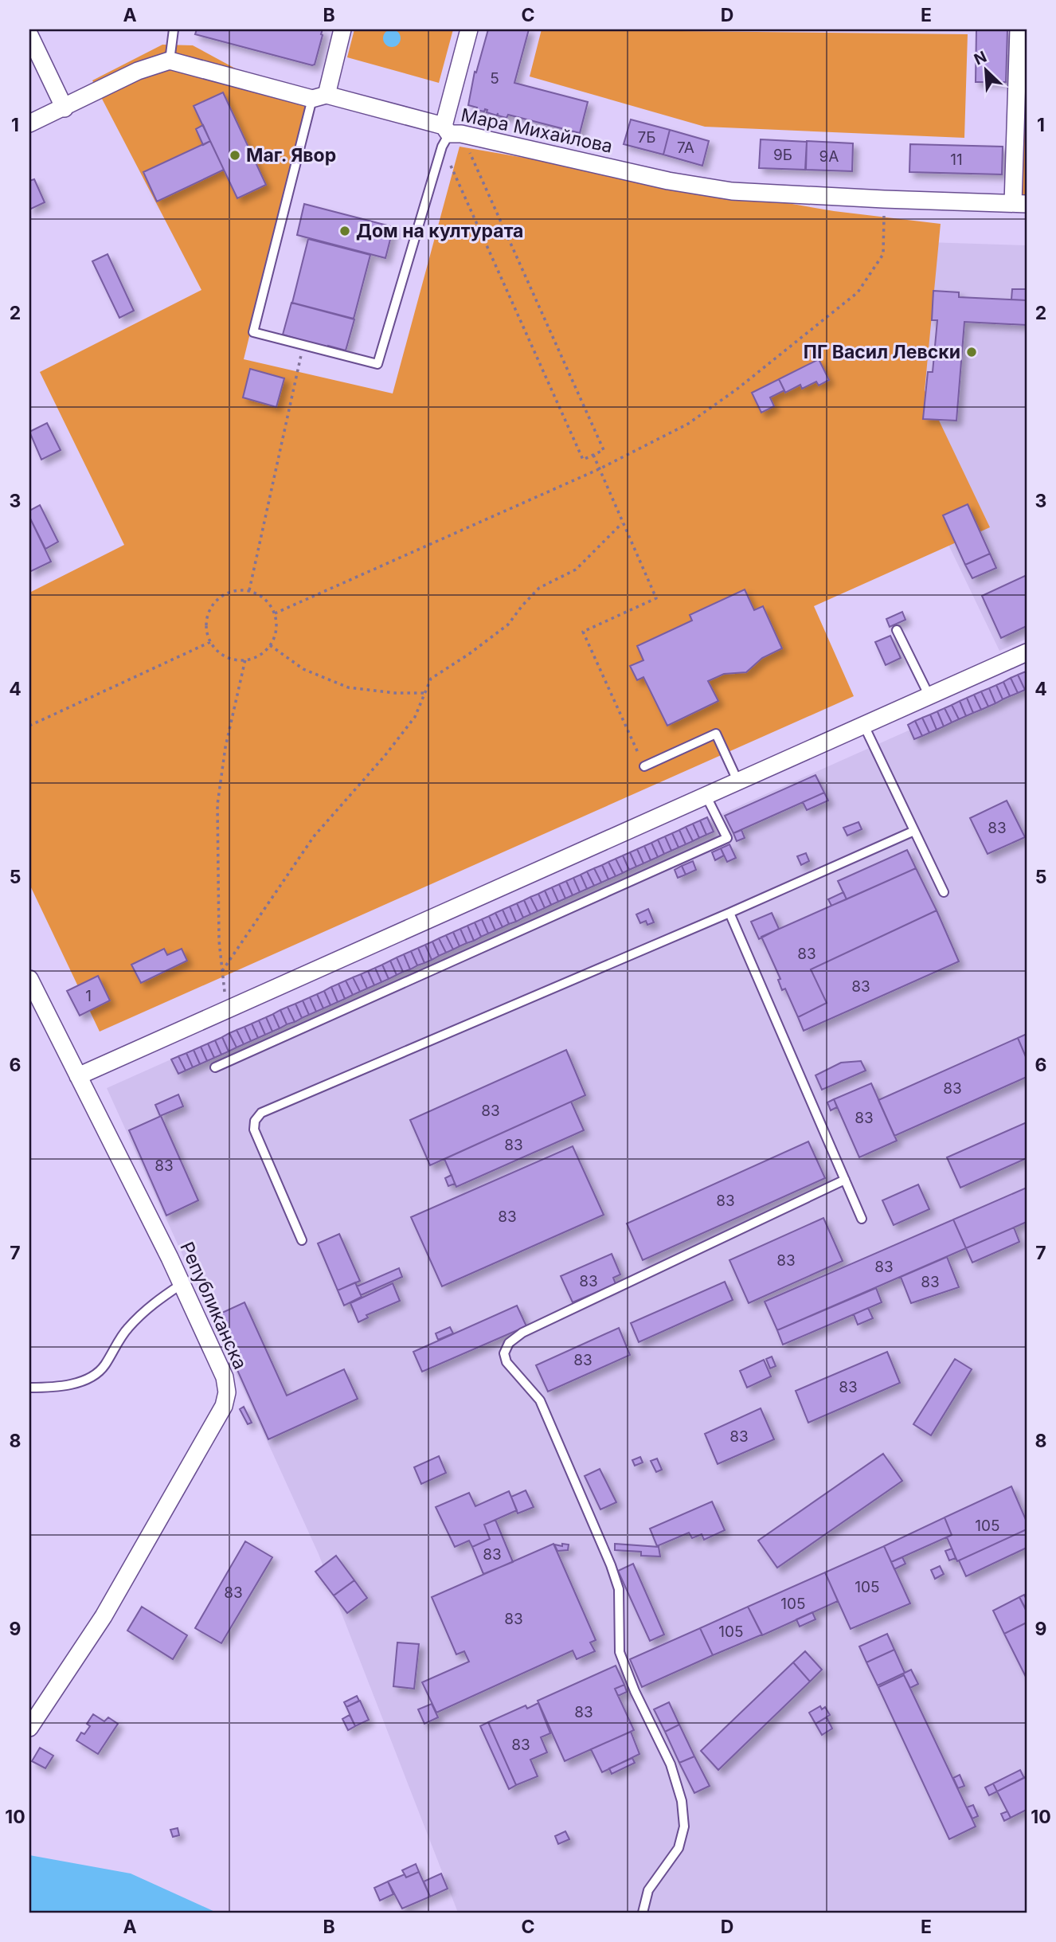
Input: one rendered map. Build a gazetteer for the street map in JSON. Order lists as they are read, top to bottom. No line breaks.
{"streets":{"street":["Мара Михайлова","Републиканска"]},"places":["Маг. Явор","Дом на културата","ПГ Васил Левски"],"house_numbers":["5","7Б","7А","9Б","9А","11","83","83","83","1","83","83","83","83","83","83","83","83","83","83","83","83","83","83","105","83","105","83","105","83","105","83","83"],"north":"top left","grid":{"columns":["A","B","C","D","E"],"rows":["1","2","3","4","5","6","7","8","9","10"]}}
